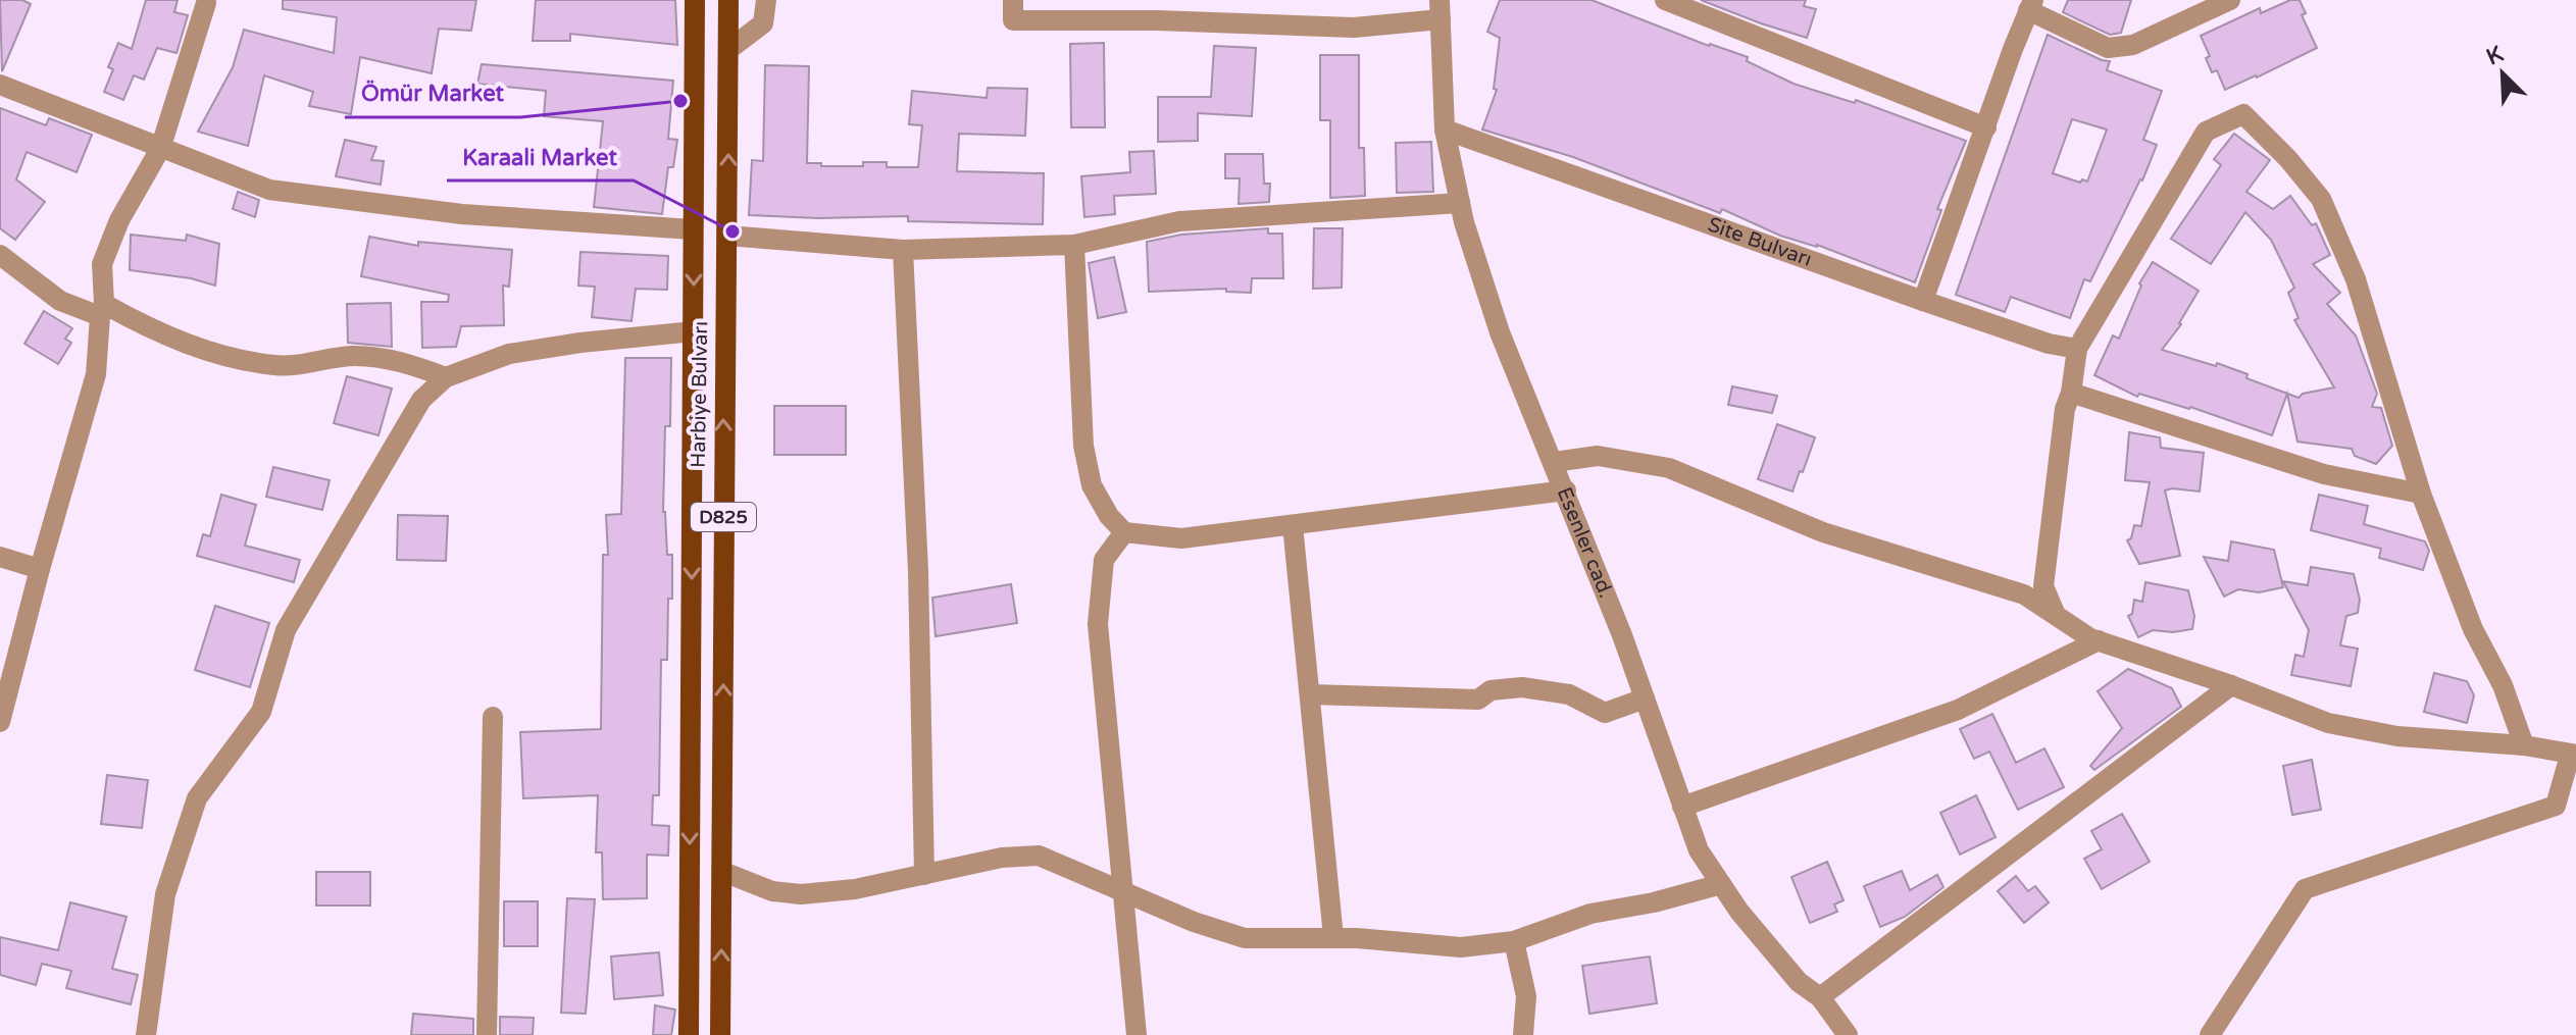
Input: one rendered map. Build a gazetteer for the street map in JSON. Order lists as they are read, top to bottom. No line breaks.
{"streets":{"main road":["Harbiye Bulvarı","D825"],"street":["Site Bulvarı","Esenler cad."]},"crossings":[["Site Bulvarı","Esenler cad."]],"places":["Ömür Market","Karaali Market"],"north":"top left"}
